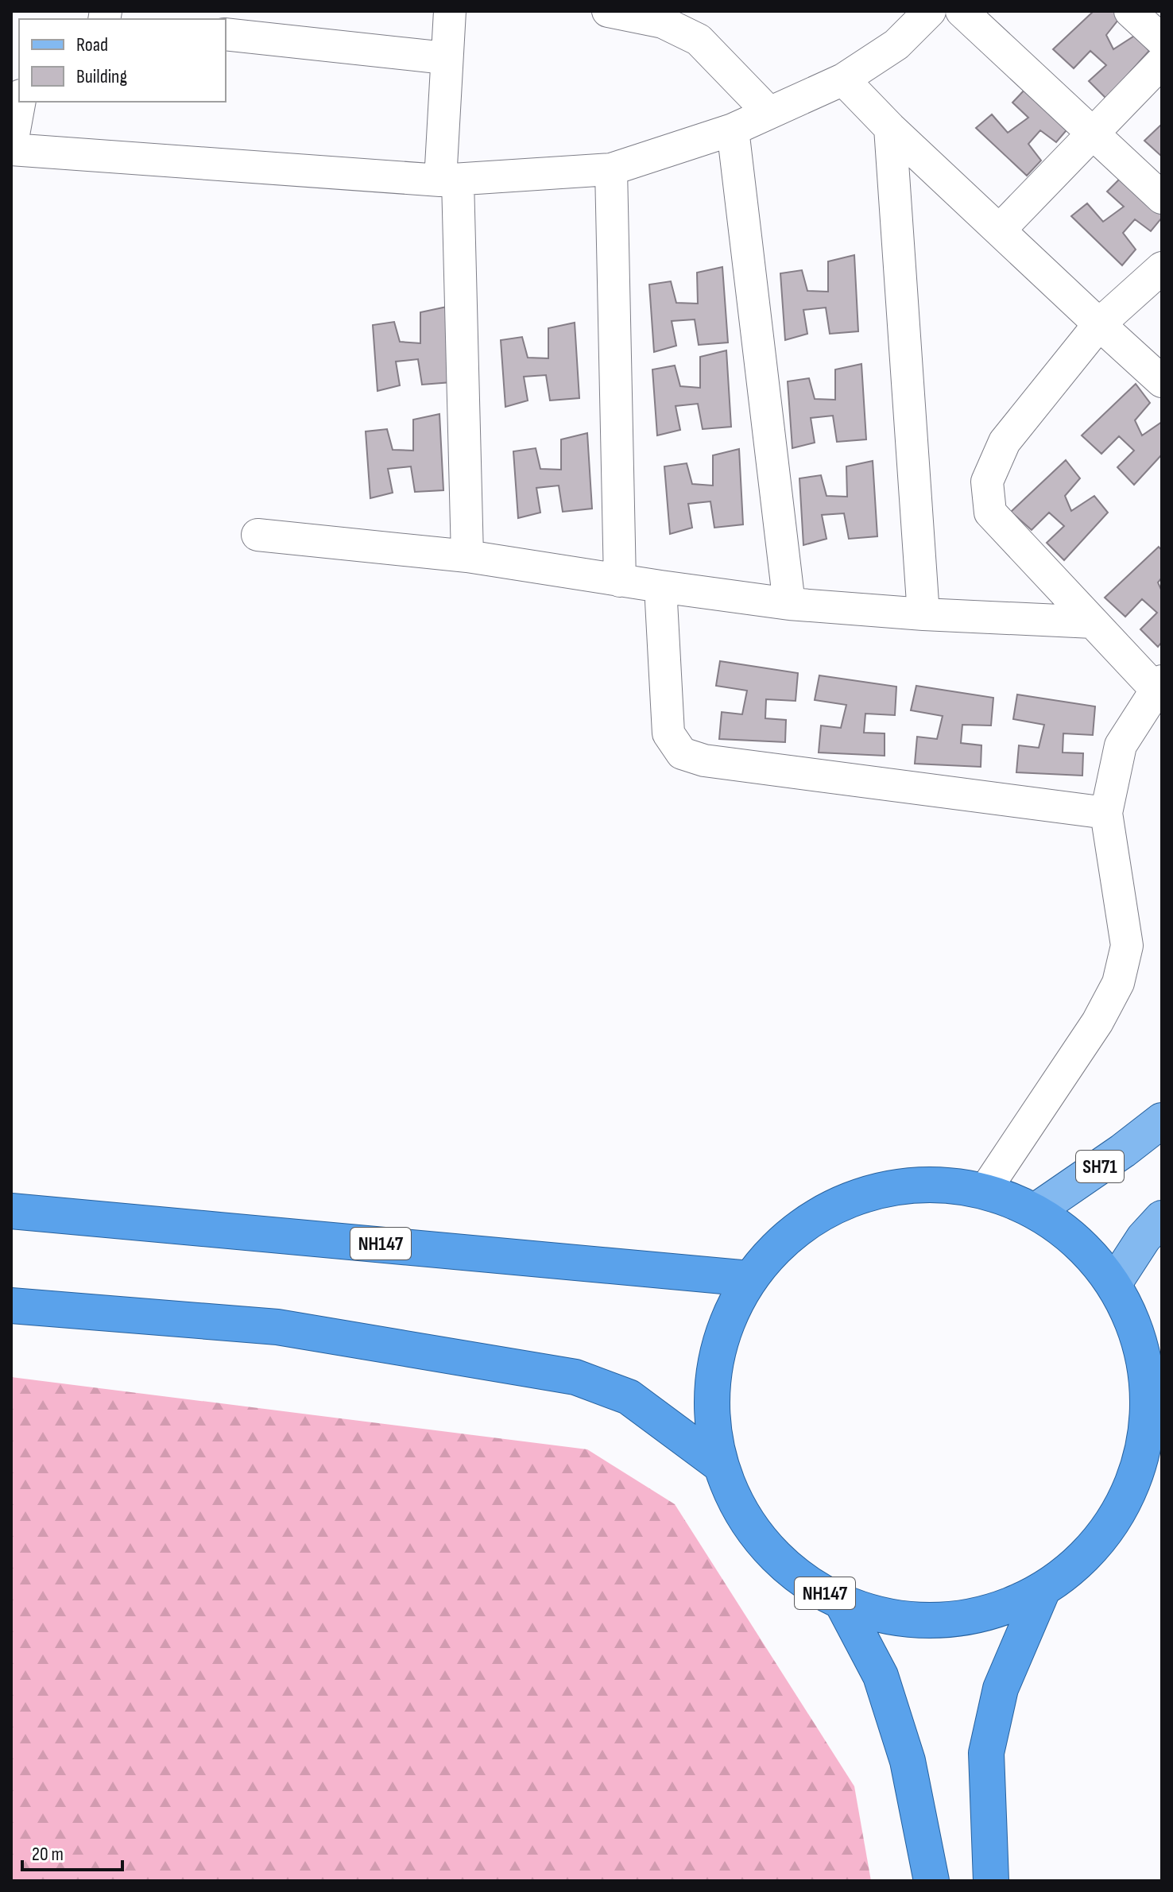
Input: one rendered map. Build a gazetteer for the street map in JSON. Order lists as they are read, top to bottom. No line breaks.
{"streets":{"highway":["NH147"],"main road":["SH71"]},"crossings":[["SH71","NH147"]],"legend":["Road","Building"],"scale_bar":"20 m"}
